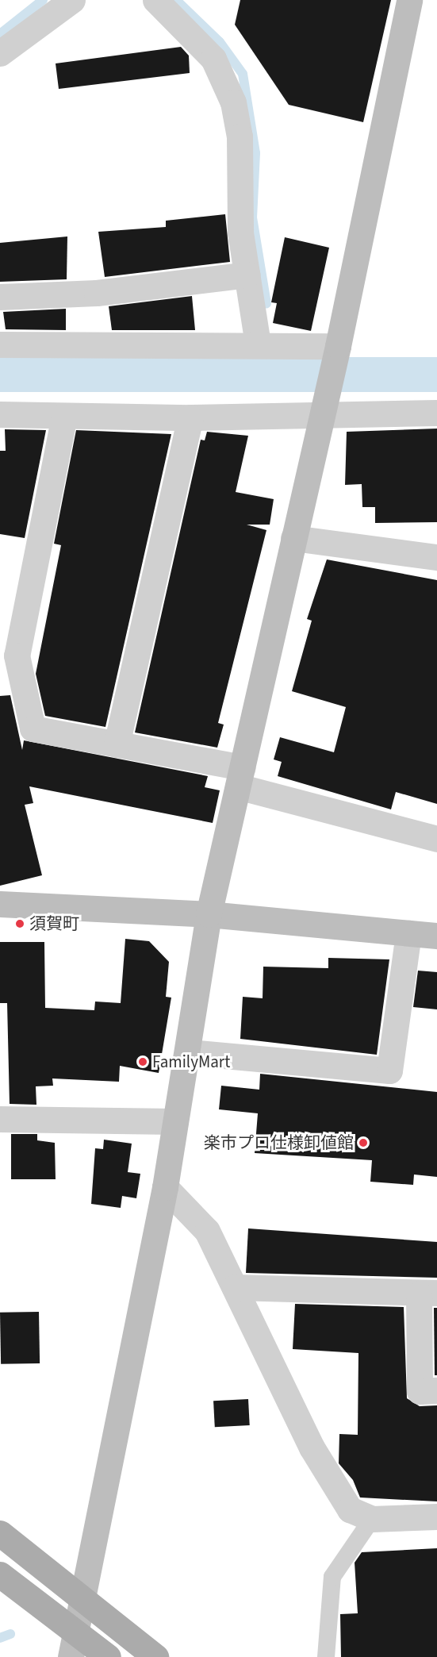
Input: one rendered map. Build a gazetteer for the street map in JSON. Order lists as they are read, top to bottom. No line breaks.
{"places":["須賀町","FamilyMart","楽市プロ仕様卸値館"]}
